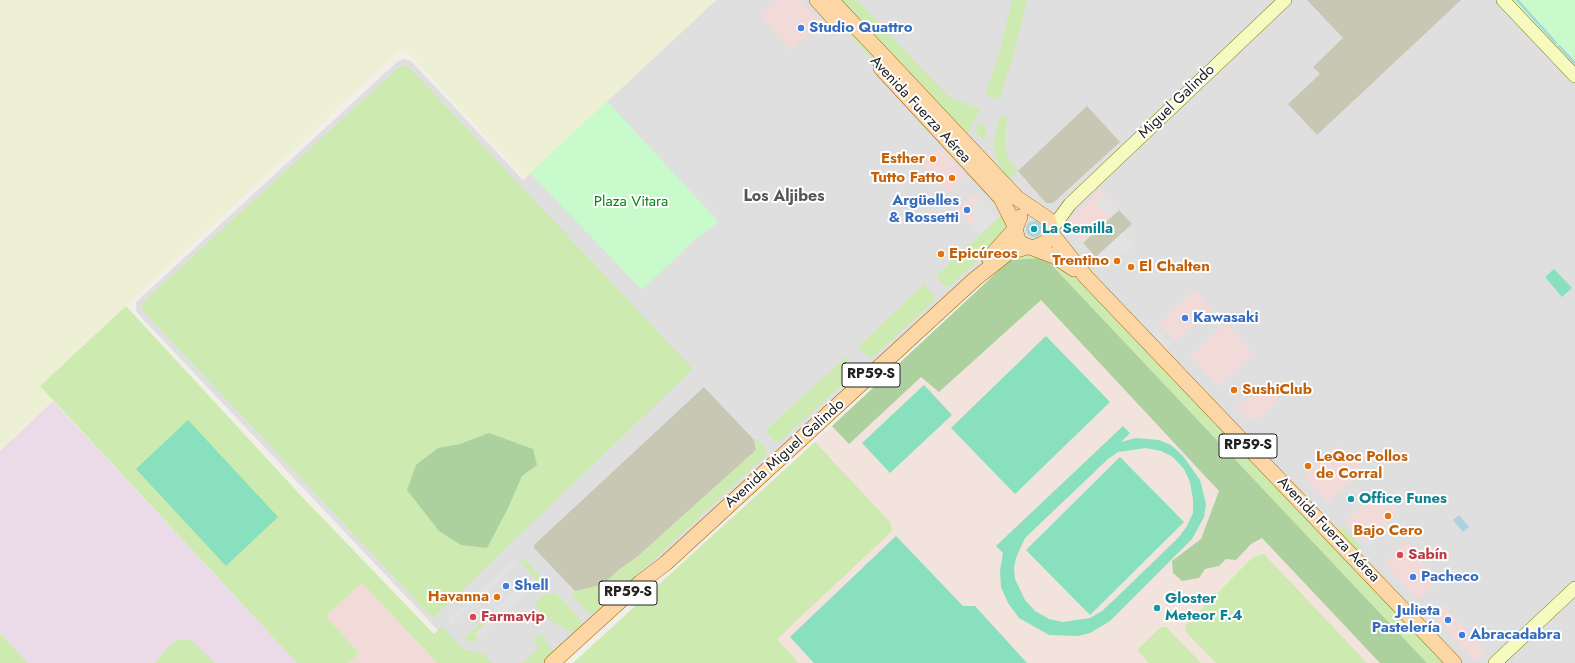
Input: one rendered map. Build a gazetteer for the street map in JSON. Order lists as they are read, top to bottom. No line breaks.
{"streets":{"main road":["Miguel Galindo","Avenida Fuerza Aérea","RP59-S","Avenida Miguel Galindo"]},"crossings":[["Miguel Galindo","Avenida Fuerza Aérea"],["Miguel Galindo","RP59-S"],["Miguel Galindo","Avenida Miguel Galindo"],["Avenida Fuerza Aérea","RP59-S"],["Avenida Fuerza Aérea","Avenida Miguel Galindo"],["RP59-S","Avenida Miguel Galindo"]],"districts":["Los Aljibes"],"parks":["Plaza Vitara"],"places":["Studio Quattro","Esther","Tutto Fatto","Argüelles & Rossetti","La Semilla","Epicúreos","Trentino","El Chalten","Kawasaki","SushiClub","LeQoc Pollos de Corral","Office Funes","Bajo Cero","Sabín","Pacheco","Shell","Havanna","Gloster Meteor F.4","Farmavip","Julieta Pastelería","Abracadabra"]}
